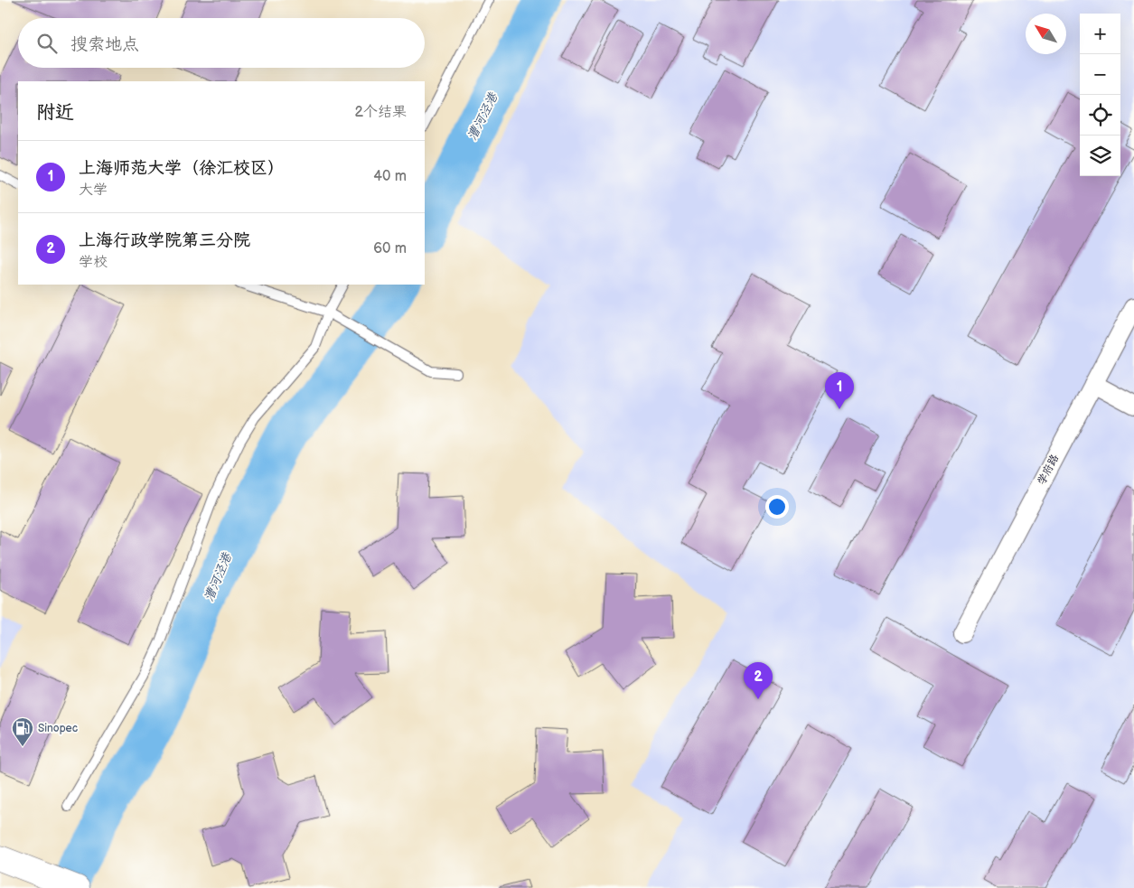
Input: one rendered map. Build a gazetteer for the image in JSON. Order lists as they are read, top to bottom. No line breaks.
{"streets":{"street":["学府路"]},"water":["漕河泾港"],"places":{"fuel station":["Sinopec"]},"north":"top left","page":{"map_buttons":["+","−"],"search":"搜索地点","heading":["附近","2个结果"],"list":[{"mark":"1","name":"上海师范大学（徐汇校区）","note":"大学","value":"40 m"},{"mark":"2","name":"上海行政学院第三分院","note":"学校","value":"60 m"}],"pins":["1","2"]}}
